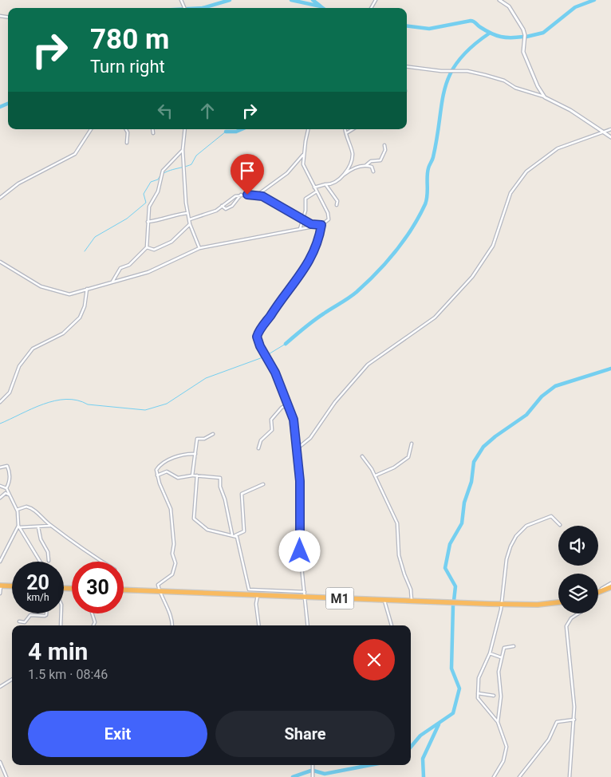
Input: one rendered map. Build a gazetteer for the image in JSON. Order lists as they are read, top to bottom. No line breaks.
{"streets":{"highway":["M1"]},"page":{"turn":["780 m","Turn right"],"speed":"20 km/h","limit":"30","heading":["4 min","1.5 km · 08:46"],"buttons":["Exit","Share"]}}
